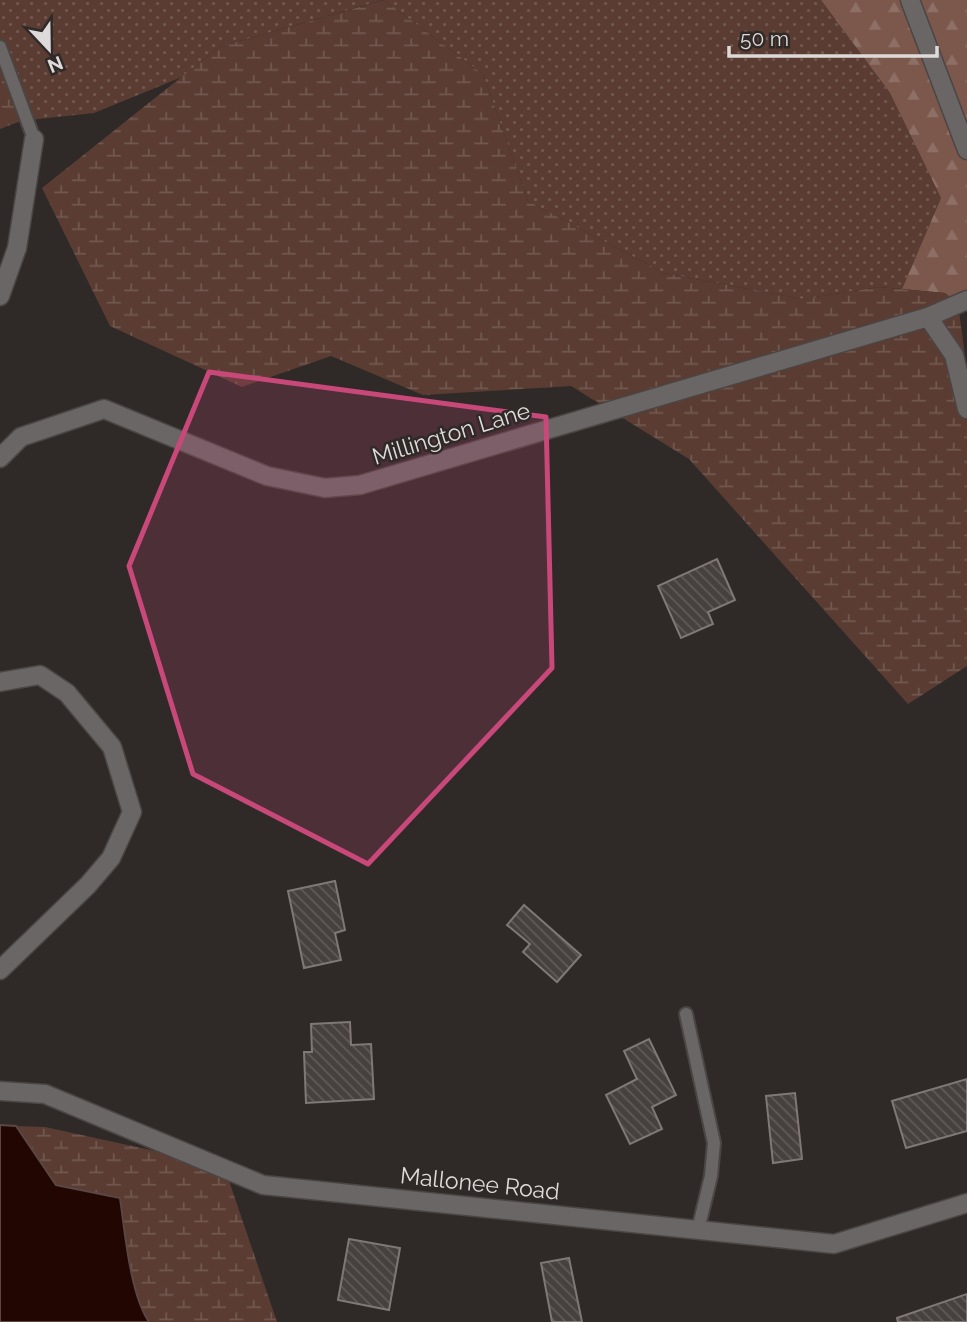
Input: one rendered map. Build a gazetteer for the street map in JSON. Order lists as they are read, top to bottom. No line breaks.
{"streets":{"street":["Millington Lane","Mallonee Road"]},"scale_bar":"50 m","north":"bottom"}
